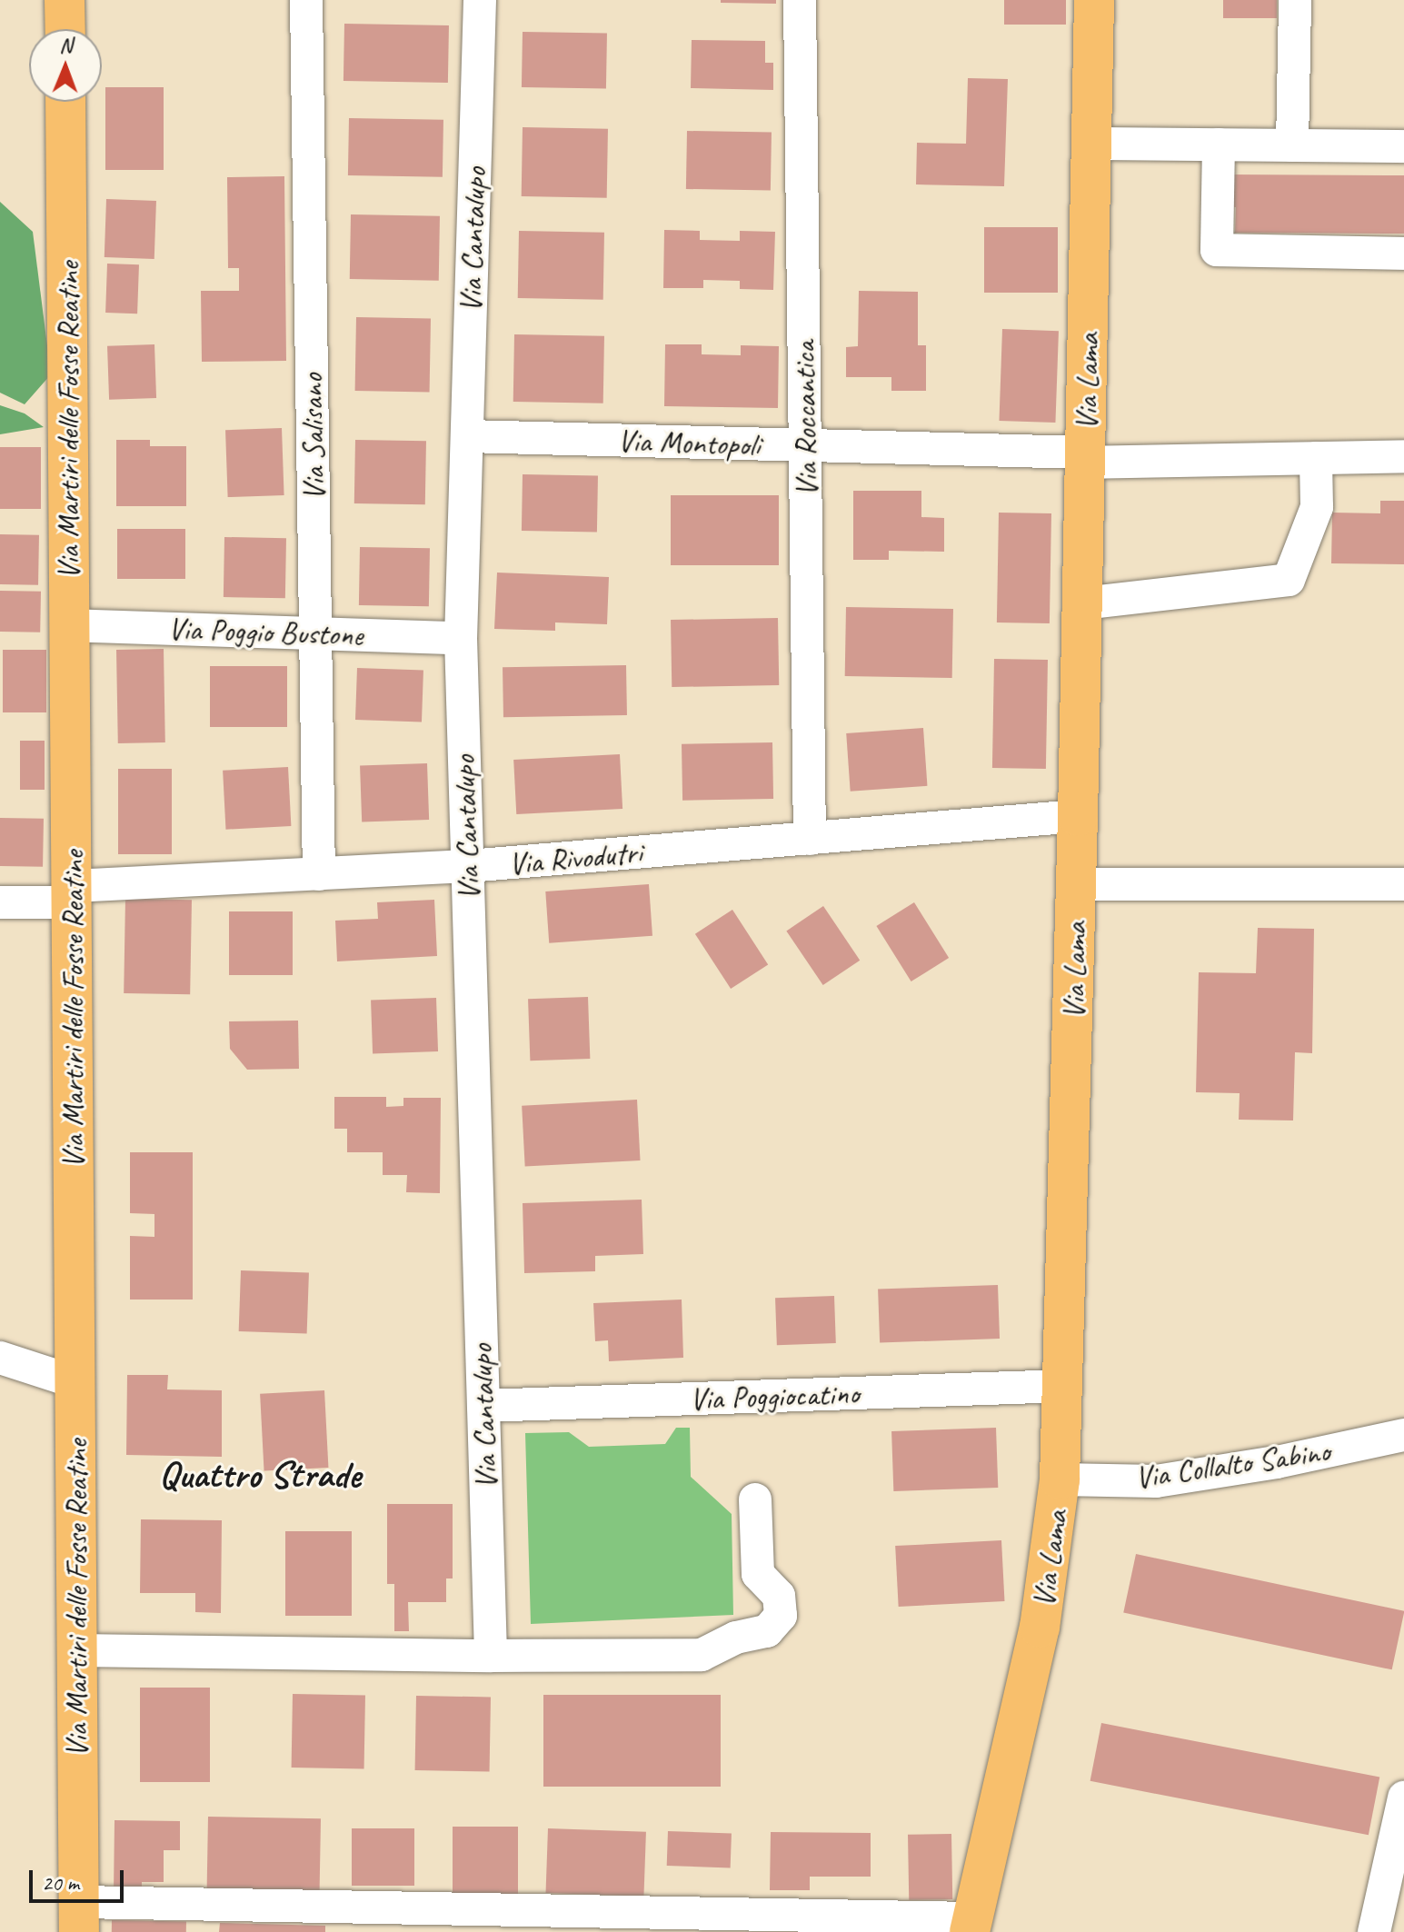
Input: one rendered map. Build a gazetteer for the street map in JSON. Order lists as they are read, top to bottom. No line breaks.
{"streets":{"main road":["Via Lama","Via Martiri delle Fosse Reatine"],"street":["Via Cantalupo","Via Roccantica","Via Salisano","Via Montopoli","Via Poggio Bustone","Via Rivodutri","Via Poggiocatino","Via Collalto Sabino"]},"crossings":[["Via Cantalupo","Via Montopoli"],["Via Cantalupo","Via Poggio Bustone"],["Via Cantalupo","Via Rivodutri"],["Via Cantalupo","Via Poggiocatino"],["Via Lama","Via Montopoli"],["Via Lama","Via Rivodutri"],["Via Lama","Via Poggiocatino"],["Via Lama","Via Collalto Sabino"],["Via Roccantica","Via Montopoli"],["Via Roccantica","Via Rivodutri"],["Via Martiri delle Fosse Reatine","Via Poggio Bustone"],["Via Martiri delle Fosse Reatine","Via Rivodutri"],["Via Salisano","Via Poggio Bustone"],["Via Salisano","Via Rivodutri"]],"districts":["Quattro Strade"],"scale_bar":"20 m","north":"top"}
